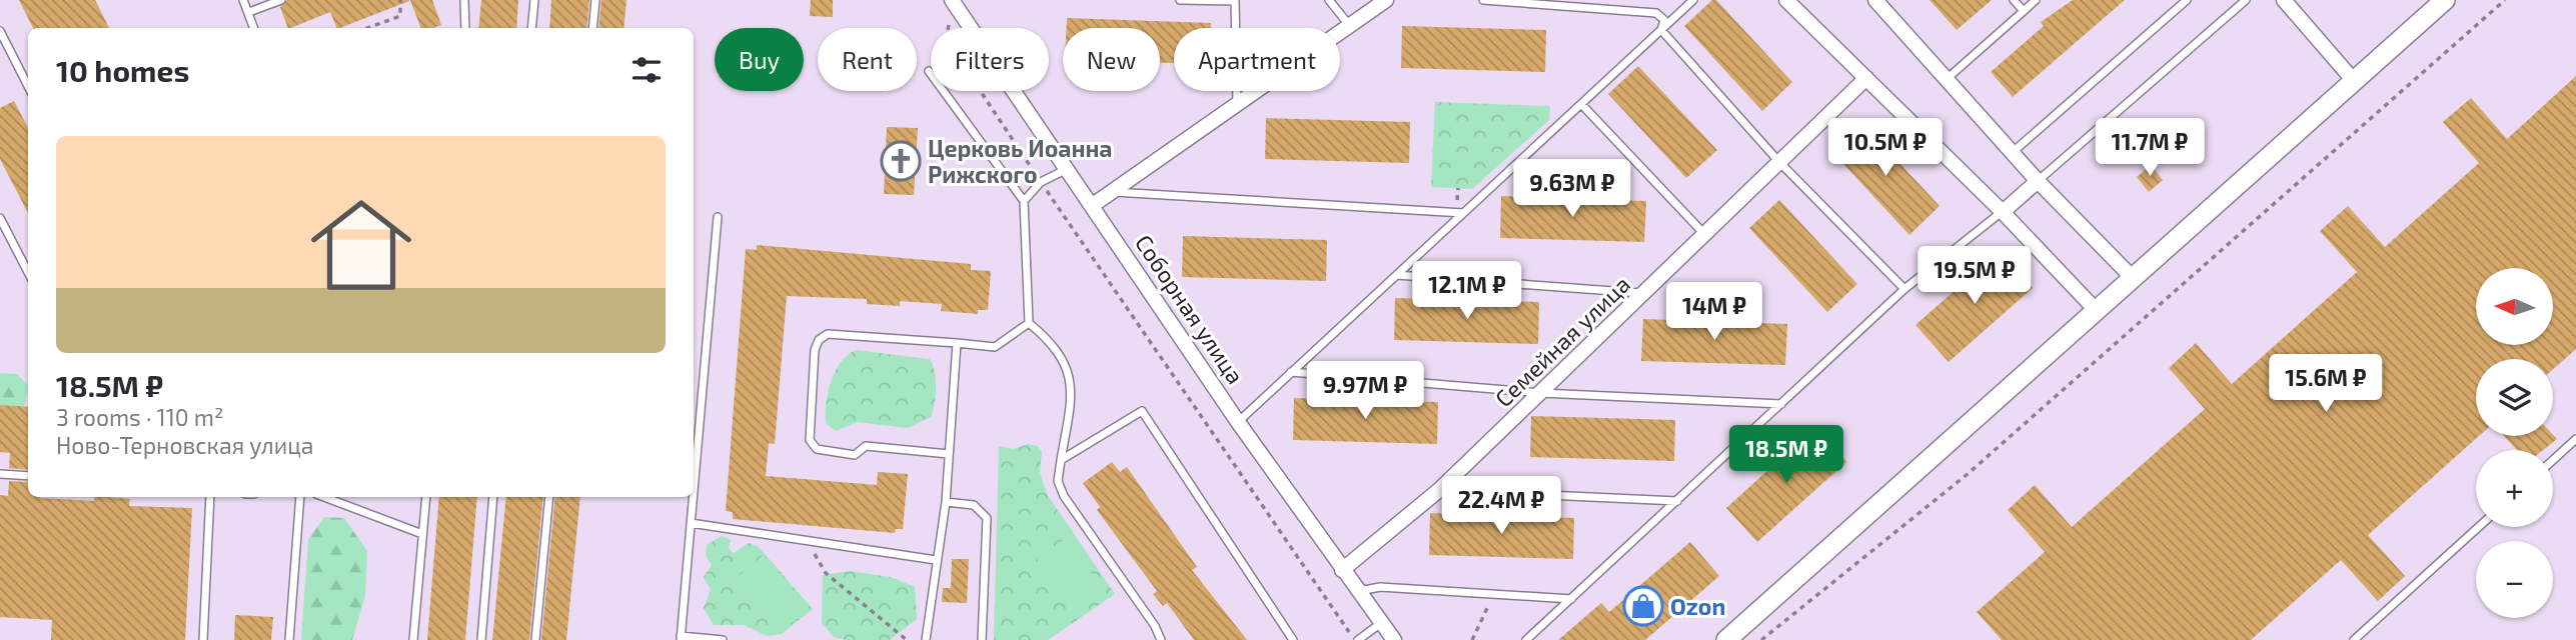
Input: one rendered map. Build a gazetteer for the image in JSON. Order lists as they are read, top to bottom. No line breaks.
{"streets":{"street":["Соборная улица","Семейная улица"]},"crossings":[["Соборная улица","Семейная улица"]],"places":{"church":["Церковь Иоанна Рижского"],"shop":["Ozon"]},"north":"left","page":{"chip":["Buy","Rent","Filters","New","Apartment"],"heading":"10 homes","list":[{"name":"18.5M ₽","note":"3 rooms · 110 m² · Ново-Терновская улица"}],"price":["10.5M ₽","11.7M ₽","9.63M ₽","19.5M ₽","12.1M ₽","14M ₽","15.6M ₽","9.97M ₽","18.5M ₽","22.4M ₽"],"map_buttons":["+","−"]}}
